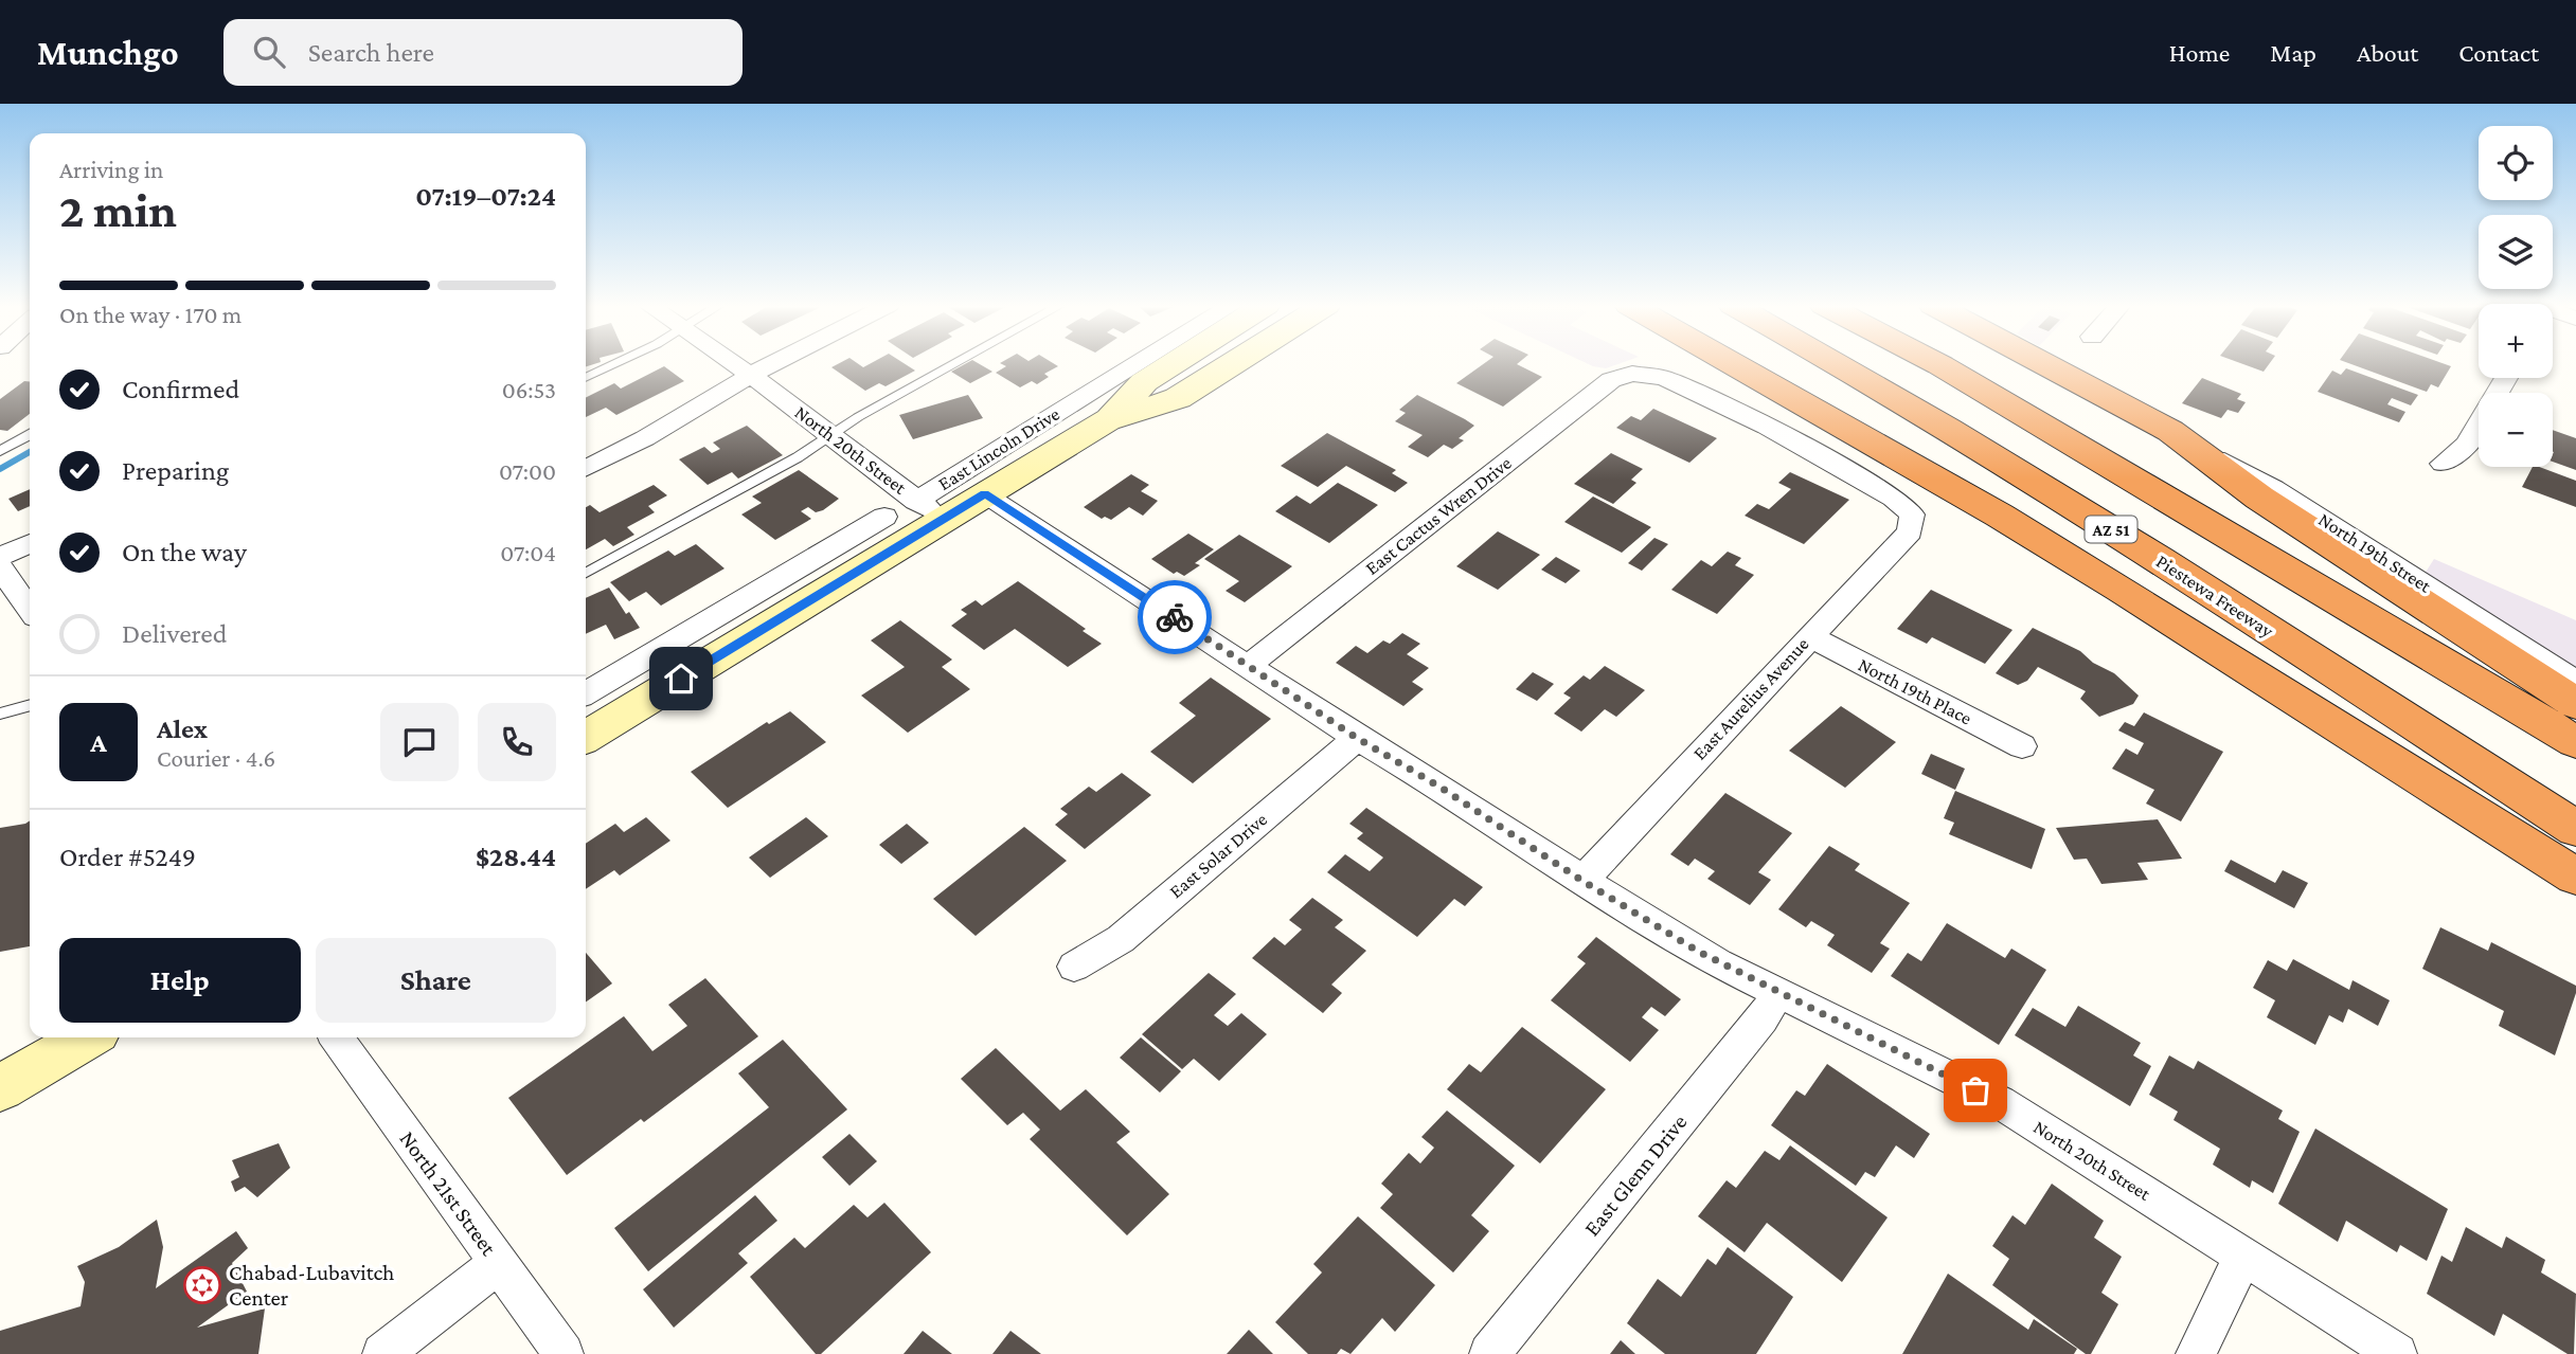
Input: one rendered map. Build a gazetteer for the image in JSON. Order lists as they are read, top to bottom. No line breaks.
{"streets":{"highway":["AZ 51","Piestewa Freeway"],"street":["East Lincoln Drive","North 20th Street","East Cactus Wren Drive","North 19th Street","North 19th Place","East Aurelius Avenue","East Solar Drive","East Glenn Drive","North 21st Street"]},"crossings":[["East Lincoln Drive","North 20th Street"],["North 20th Street","East Cactus Wren Drive"],["North 20th Street","East Aurelius Avenue"],["North 20th Street","East Solar Drive"],["North 20th Street","East Glenn Drive"],["East Cactus Wren Drive","East Aurelius Avenue"],["North 19th Place","East Aurelius Avenue"]],"places":{"synagogue":["Chabad-Lubavitch Center"]},"page":{"header":"Munchgo","search":"Search here","nav":["Home","Map","About","Contact"],"map_buttons":["+","−"],"heading":["2 min","Arriving in","07:19–07:24"],"panel":["Alex","Courier · 4.6","Order #5249","$28.44"],"bar":"On the way · 170 m","list":[["Confirmed","06:53"],["Preparing","07:00"],["On the way","07:04"],"Delivered"],"round":"A","buttons":["Help","Share"]}}
